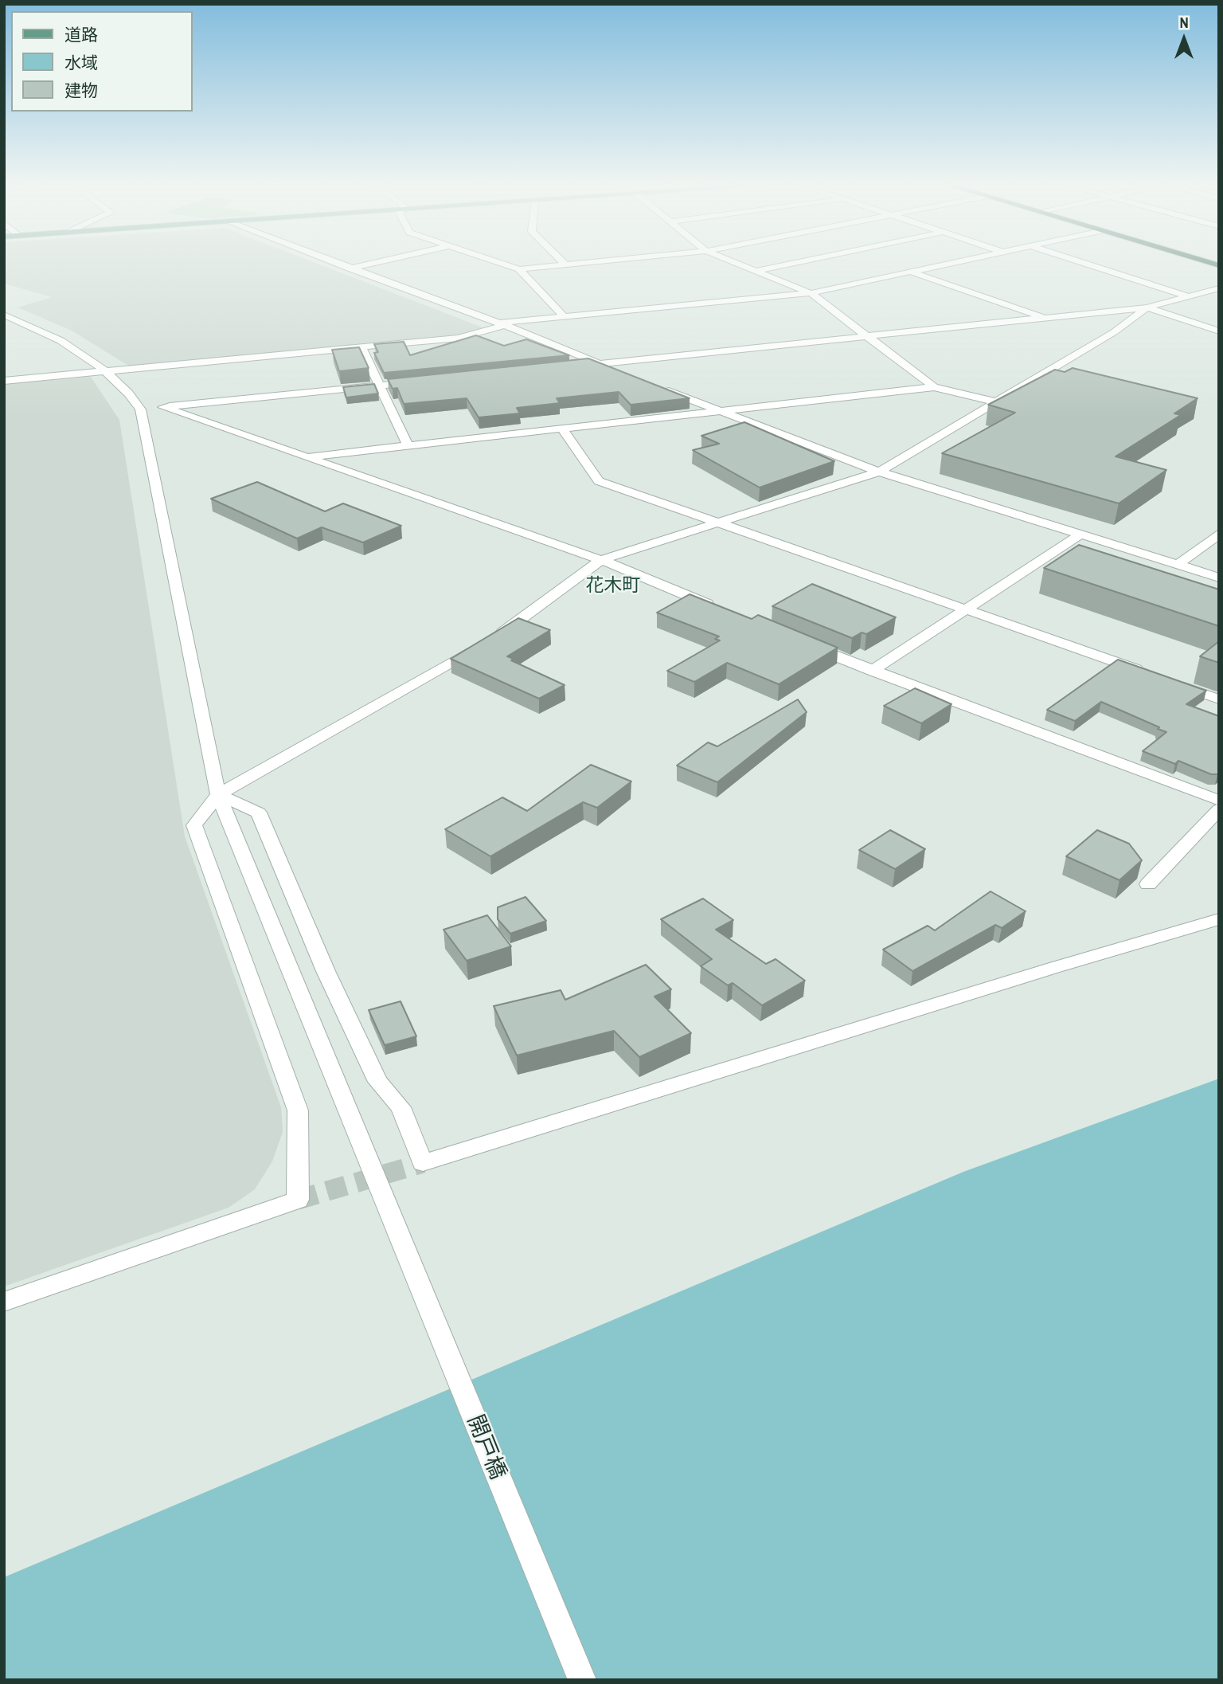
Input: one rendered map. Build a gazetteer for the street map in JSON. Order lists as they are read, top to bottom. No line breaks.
{"streets":{"street":["開戸橋"]},"districts":["花木町"],"legend":["道路","水域","建物"],"north":"top"}
